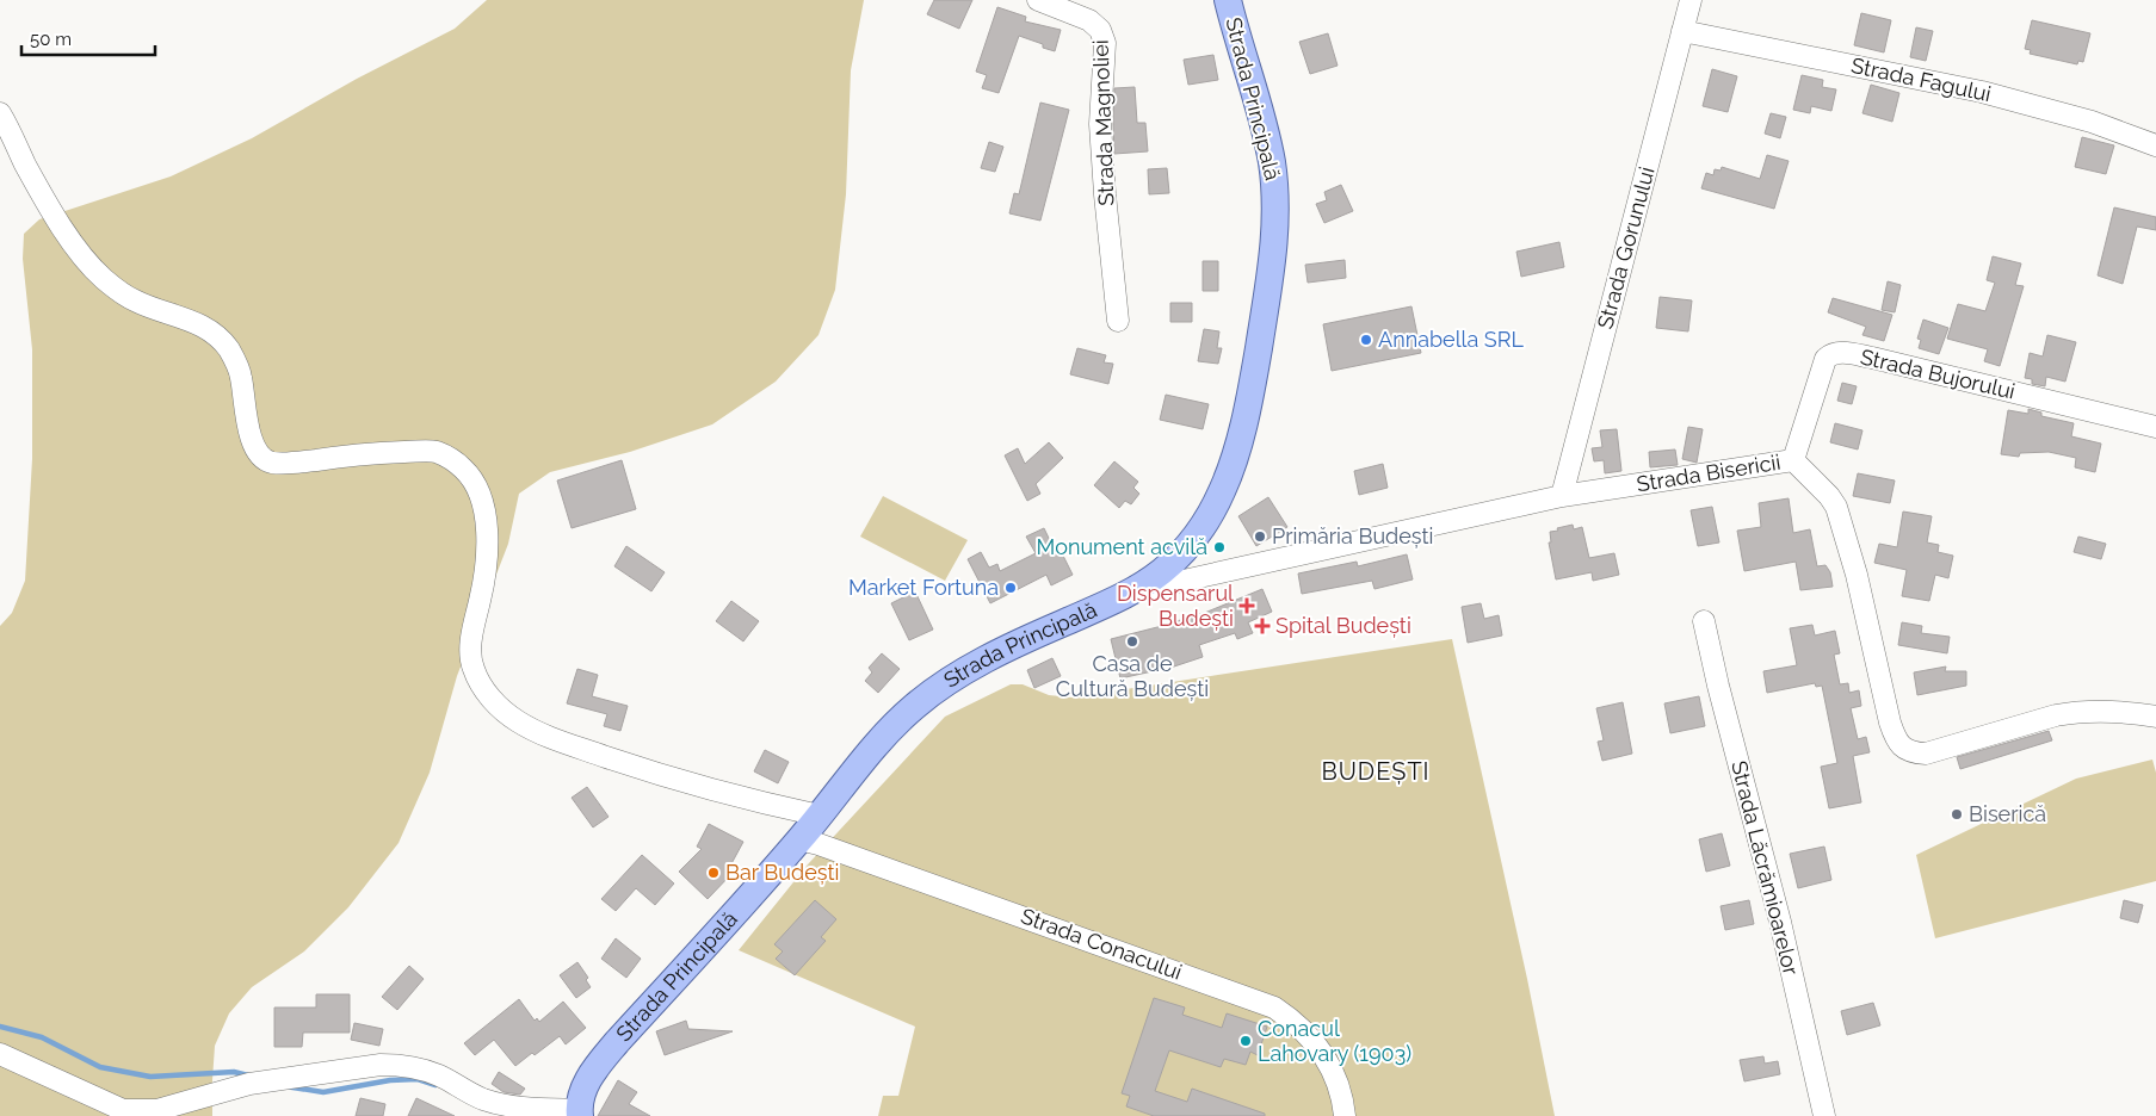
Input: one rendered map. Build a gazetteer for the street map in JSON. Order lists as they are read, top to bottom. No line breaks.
{"streets":{"main road":["Strada Principală"],"street":["Strada Fagului","Strada Magnoliei","Strada Gorunului","Strada Bujorului","Strada Bisericii","Strada Lăcrămioarelor","Strada Conacului"]},"crossings":[["Strada Fagului","Strada Gorunului"],["Strada Principală","Strada Bisericii"],["Strada Principală","Strada Conacului"],["Strada Gorunului","Strada Bisericii"],["Strada Bujorului","Strada Bisericii"]],"districts":["BUDEȘTI"],"places":{"other":["Annabella SRL","Primăria Budești","Monument acvilă","Market Fortuna","Casa de Cultură Budești","Biserică","Bar Budești","Conacul Lahovary (1903)"],"health":["Dispensarul Budești","Spital Budești"]},"scale_bar":"50 m"}
